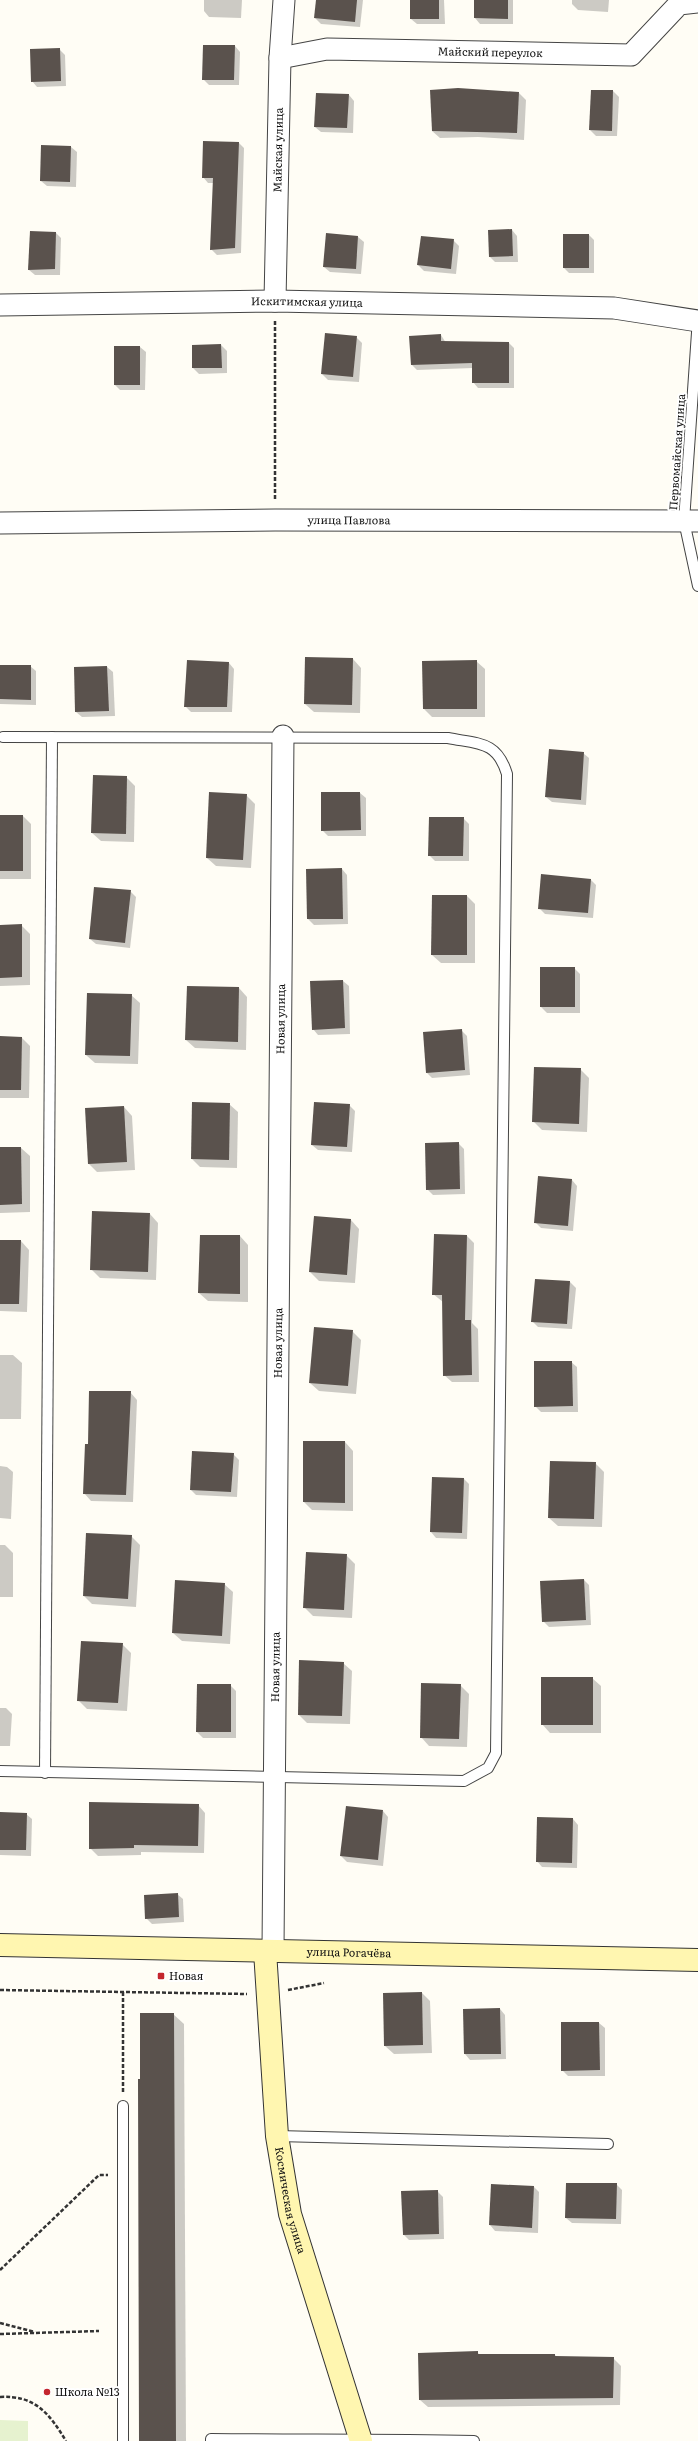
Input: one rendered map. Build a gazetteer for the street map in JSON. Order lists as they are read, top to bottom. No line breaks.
{"streets":{"street":["Майский переулок","Майская улица","Искитимская улица","улица Павлова","Новая улица","улица Рогачёва","Космическая улица"],"lane":["Первомайская улица"]},"crossings":[["Майский переулок","Майская улица"],["Майская улица","Искитимская улица"],["Искитимская улица","Первомайская улица"],["Первомайская улица","улица Павлова"],["Новая улица","улица Рогачёва"],["Новая улица","Космическая улица"],["улица Рогачёва","Космическая улица"]],"places":{"transit":["Новая"],"other":["Школа №13"]}}
